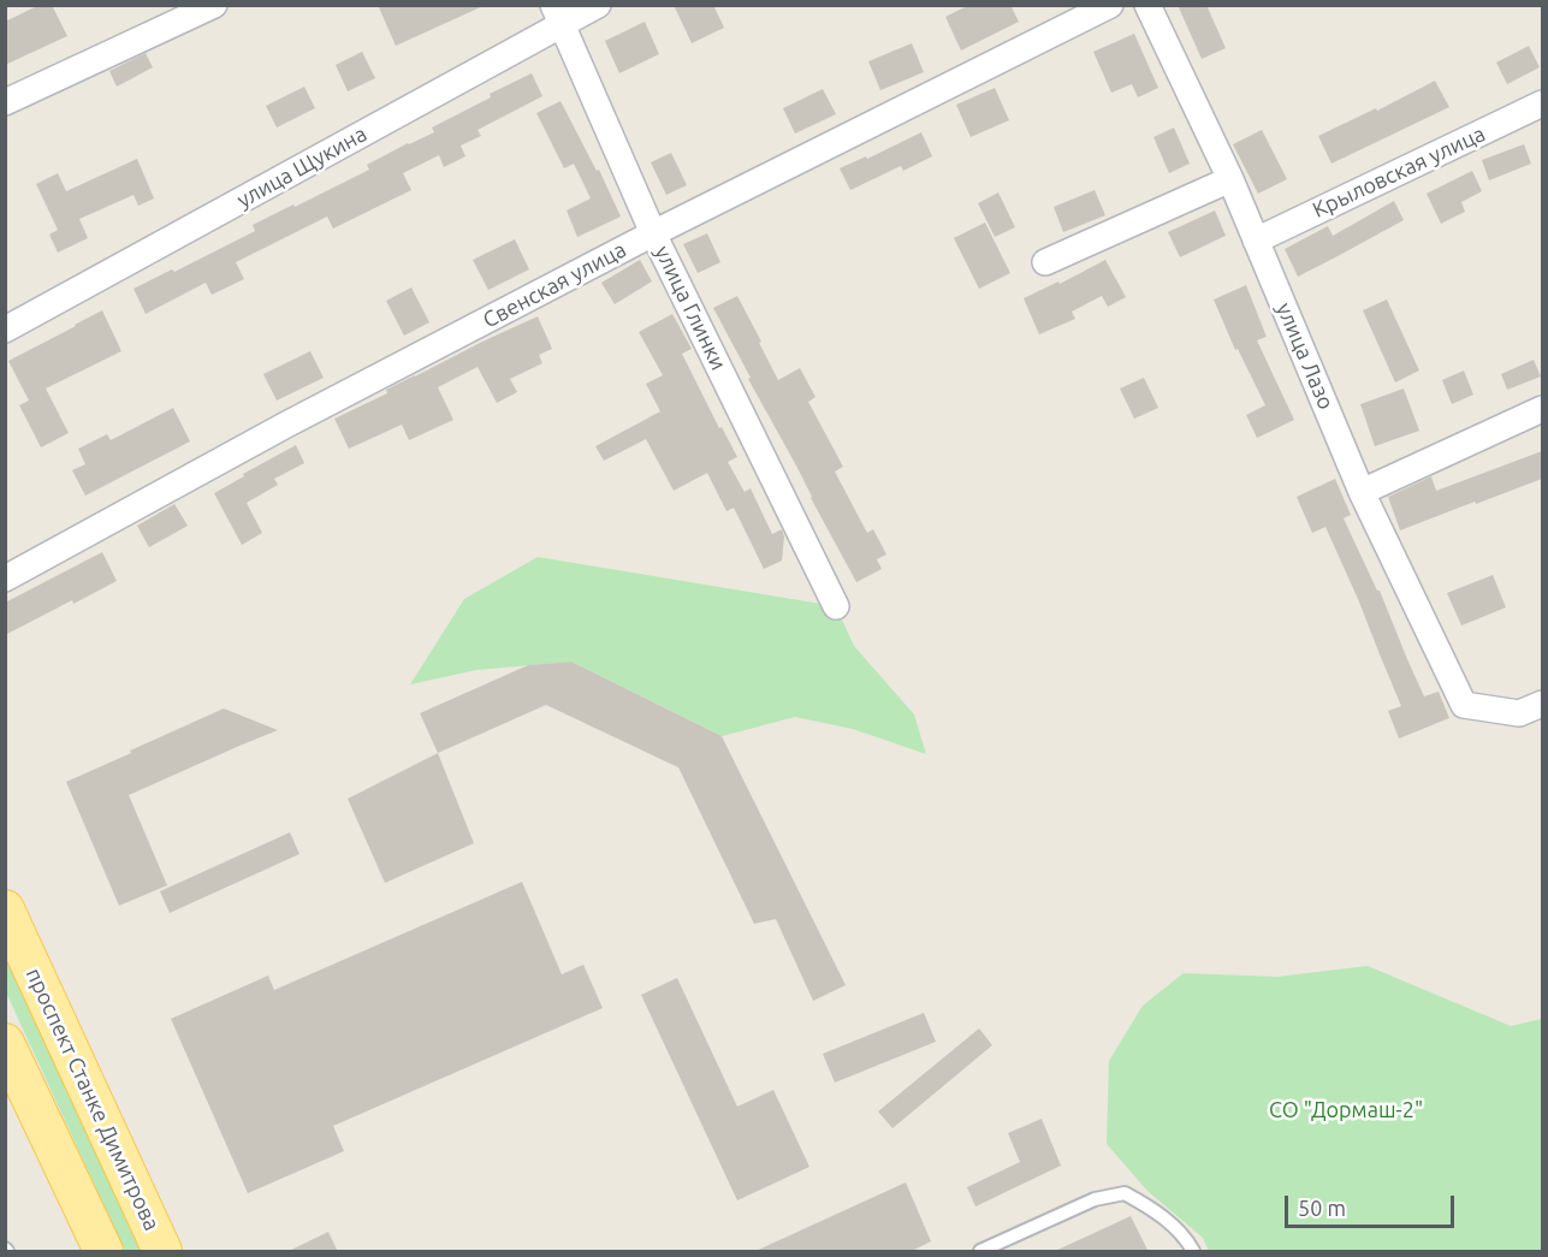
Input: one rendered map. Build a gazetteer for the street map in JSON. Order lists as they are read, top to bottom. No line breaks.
{"streets":{"main road":["проспект Станке Димитрова"],"street":["улица Щукина","Крыловская улица","Свенская улица","улица Глинки","улица Лазо"]},"crossings":[["улица Щукина","улица Глинки"],["Крыловская улица","улица Лазо"],["Свенская улица","улица Глинки"]],"parks":["СО \"Дормаш-2\""],"scale_bar":"50 m"}
